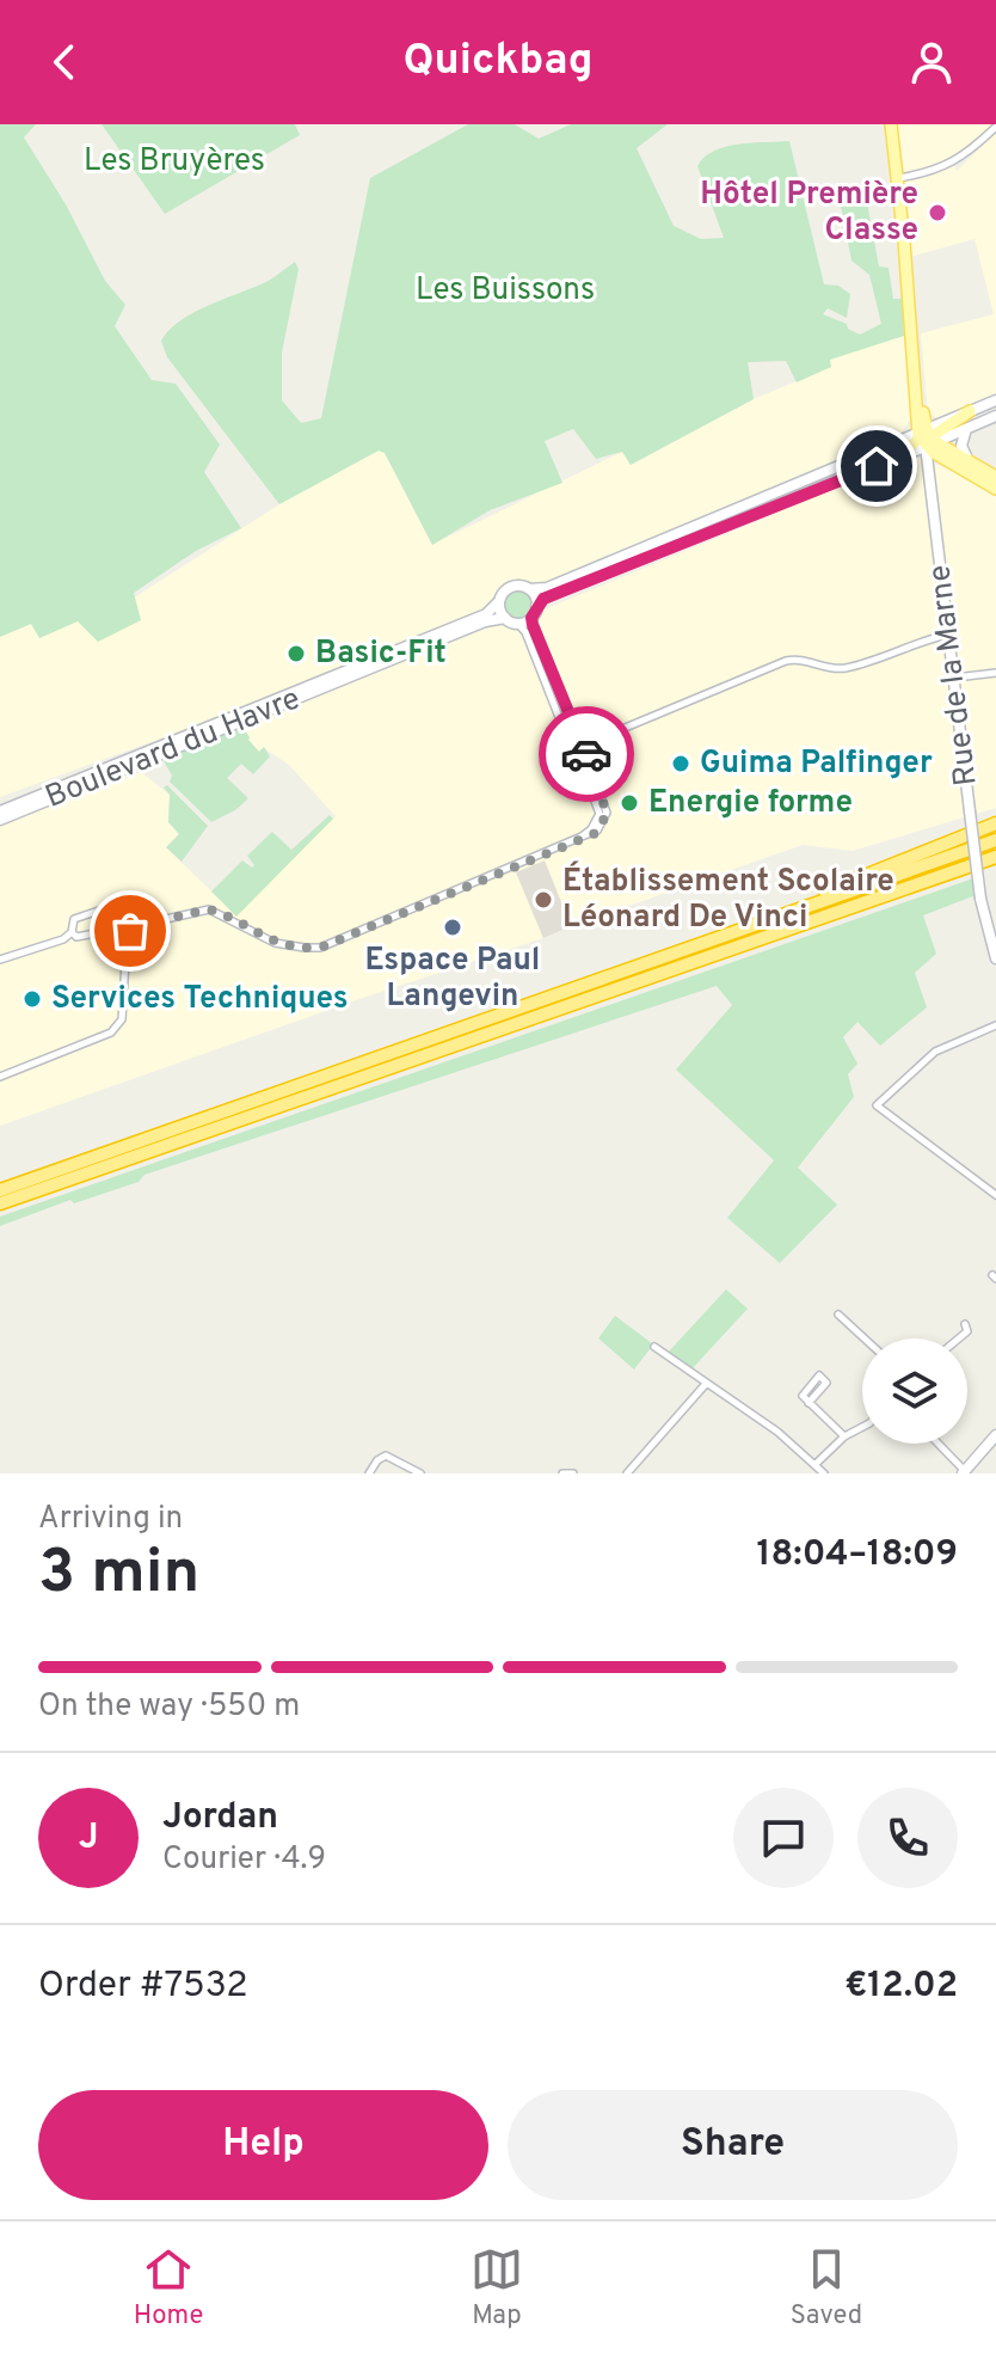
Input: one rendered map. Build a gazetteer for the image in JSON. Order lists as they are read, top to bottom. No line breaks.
{"streets":{"main road":["Rue de la Marne","Boulevard du Havre"]},"crossings":[["Rue de la Marne","Boulevard du Havre"]],"parks":["Les Bruyères","Les Buissons"],"places":["Hôtel Première Classe","Basic-Fit","Guima Palfinger","Energie forme","Établissement Scolaire Léonard De Vinci","Espace Paul Langevin","Services Techniques"],"page":{"header":"Quickbag","heading":["3 min","Arriving in","18:04–18:09"],"panel":["Jordan","Courier · 4.9","Order #7532","€12.02"],"bar":"On the way · 550 m","round":"J","buttons":["Help","Share"],"tabs":["Home","Map","Saved"]}}
